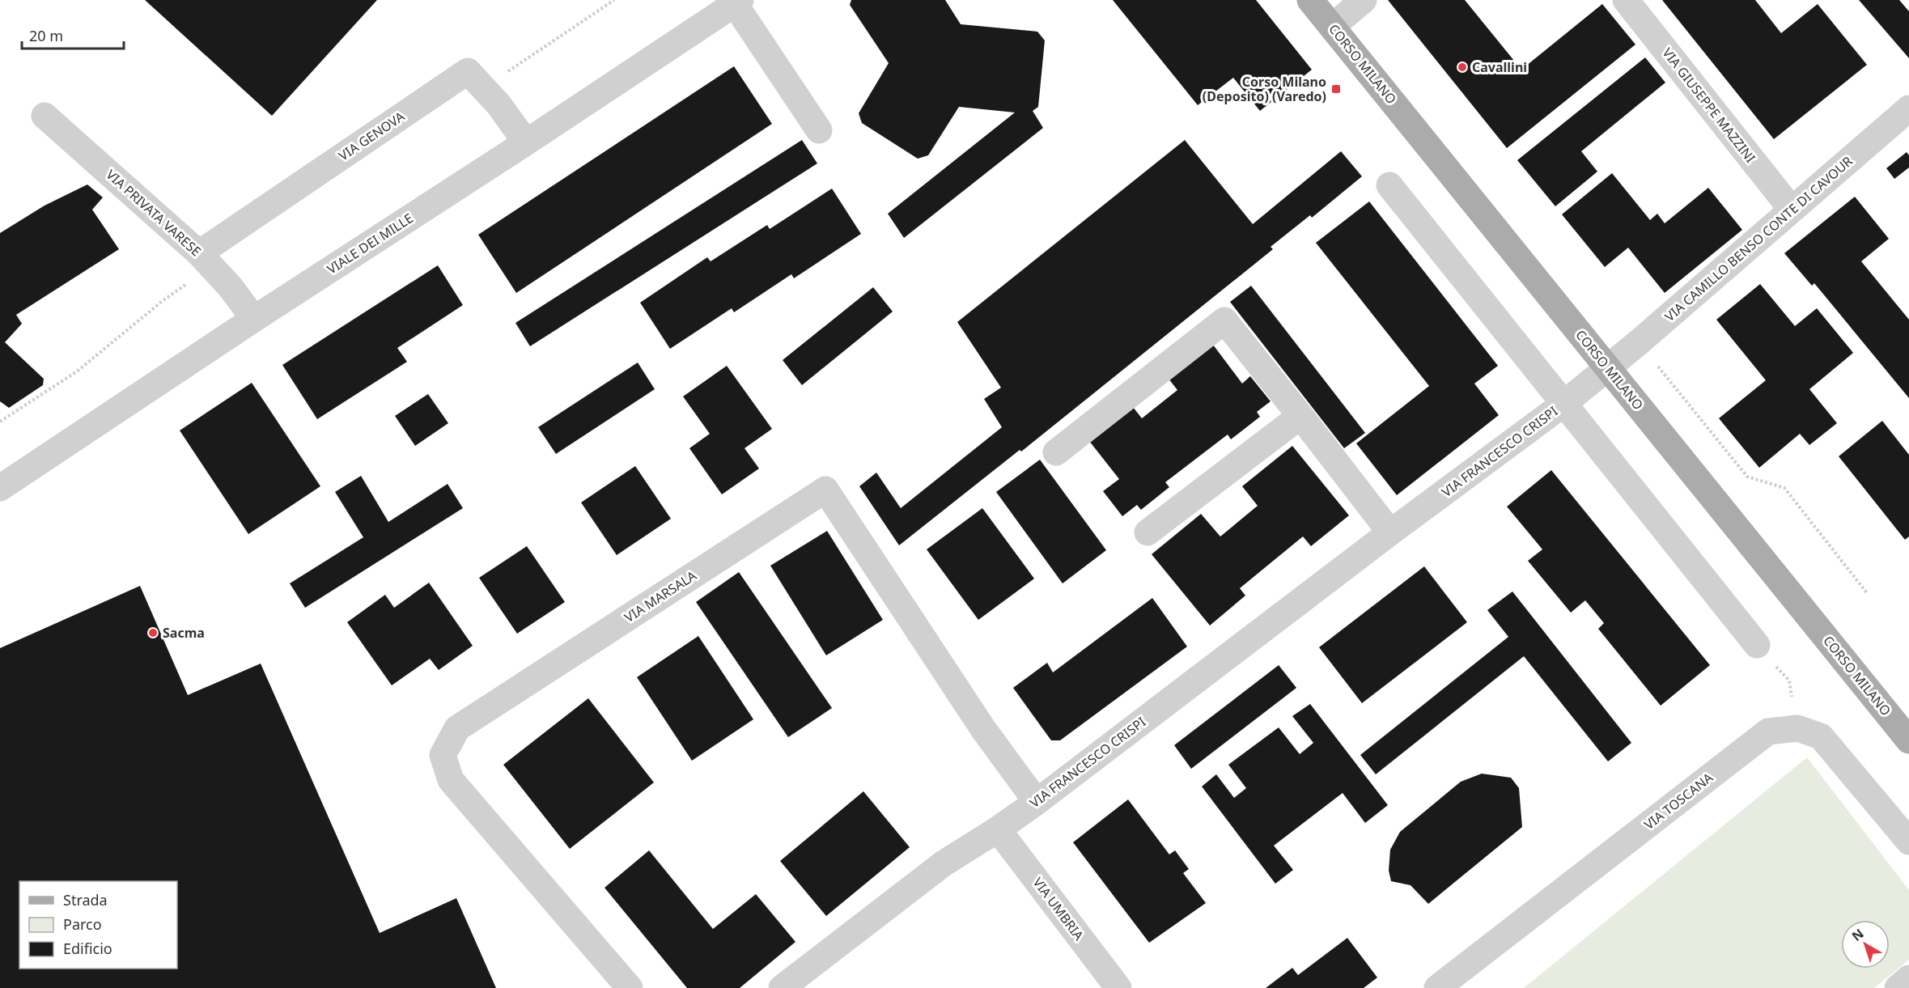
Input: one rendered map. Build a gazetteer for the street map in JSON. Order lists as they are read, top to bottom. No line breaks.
{"streets":{"main road":["CORSO MILANO"],"street":["VIA GIUSEPPE MAZZINI","VIA GENOVA","VIA PRIVATA VARESE","VIA CAMILLO BENSO CONTE DI CAVOUR","VIALE DEI MILLE","VIA FRANCESCO CRISPI","VIA MARSALA","VIA TOSCANA","VIA UMBRIA"]},"crossings":[["CORSO MILANO","VIA CAMILLO BENSO CONTE DI CAVOUR"],["CORSO MILANO","VIA FRANCESCO CRISPI"],["VIA GIUSEPPE MAZZINI","VIA CAMILLO BENSO CONTE DI CAVOUR"],["VIA GENOVA","VIA PRIVATA VARESE"],["VIA GENOVA","VIALE DEI MILLE"],["VIA PRIVATA VARESE","VIALE DEI MILLE"],["VIA CAMILLO BENSO CONTE DI CAVOUR","VIA FRANCESCO CRISPI"],["VIA FRANCESCO CRISPI","VIA MARSALA"],["VIA FRANCESCO CRISPI","VIA UMBRIA"]],"places":{"other":["Cavallini","Sacma"],"transit":["Corso Milano (Deposito) (Varedo)"]},"legend":["Strada","Parco","Edificio"],"scale_bar":"20 m","north":"top left"}
